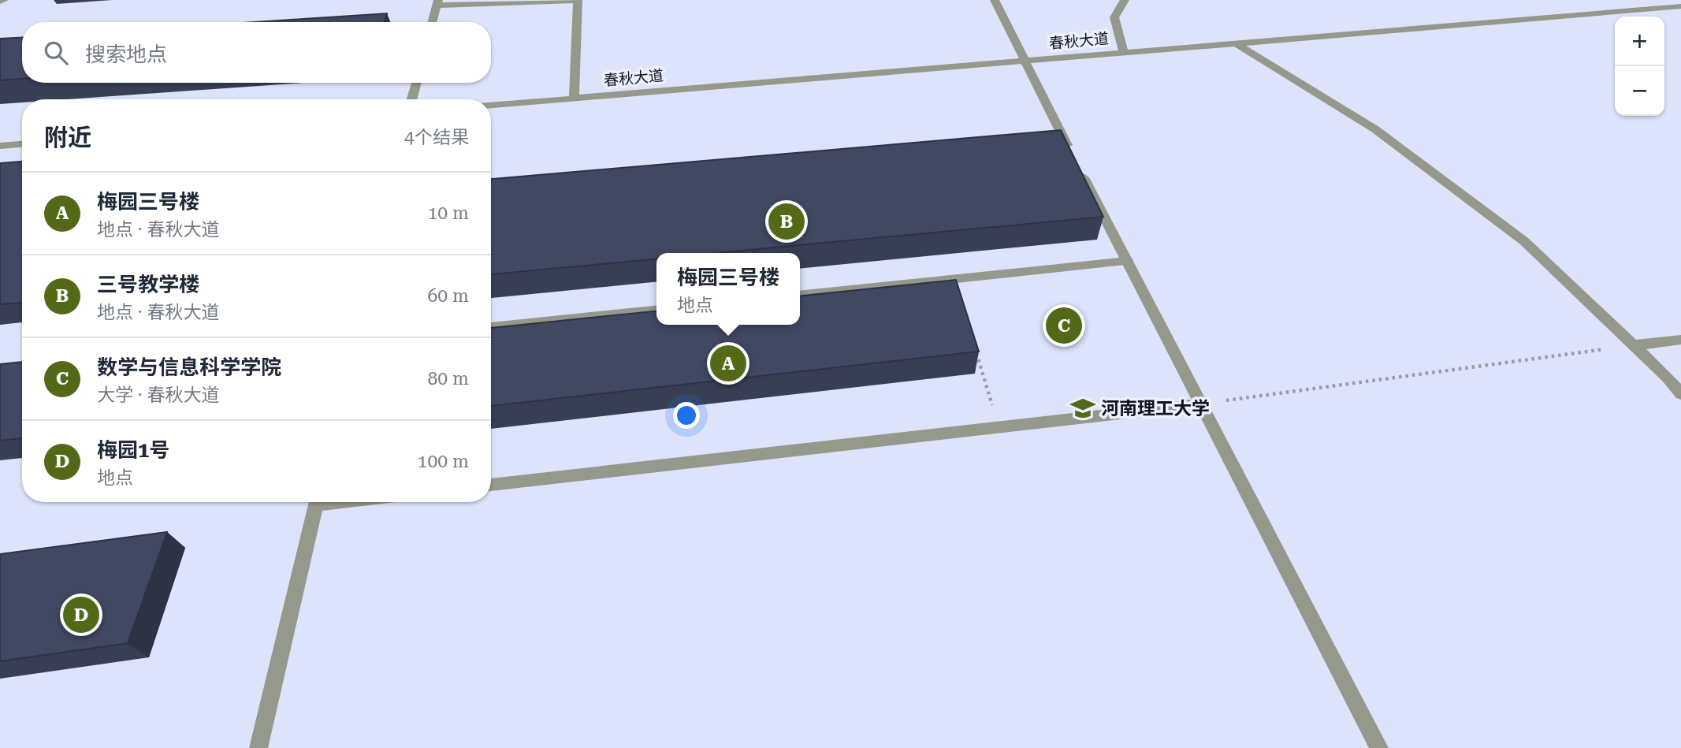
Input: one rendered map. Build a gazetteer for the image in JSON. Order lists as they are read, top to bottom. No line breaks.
{"streets":{"street":["春秋大道"]},"places":{"school or university":["河南理工大学"]},"page":{"map_buttons":["+","−"],"search":"搜索地点","heading":["附近","4个结果"],"list":[{"mark":"A","name":"梅园三号楼","note":"地点 · 春秋大道","value":"10 m"},{"mark":"B","name":"三号教学楼","note":"地点 · 春秋大道","value":"60 m"},{"mark":"C","name":"数学与信息科学学院","note":"大学 · 春秋大道","value":"80 m"},{"mark":"D","name":"梅园1号","note":"地点","value":"100 m"}],"pins":["B","C","A","D"],"popup":["梅园三号楼","地点"]}}
